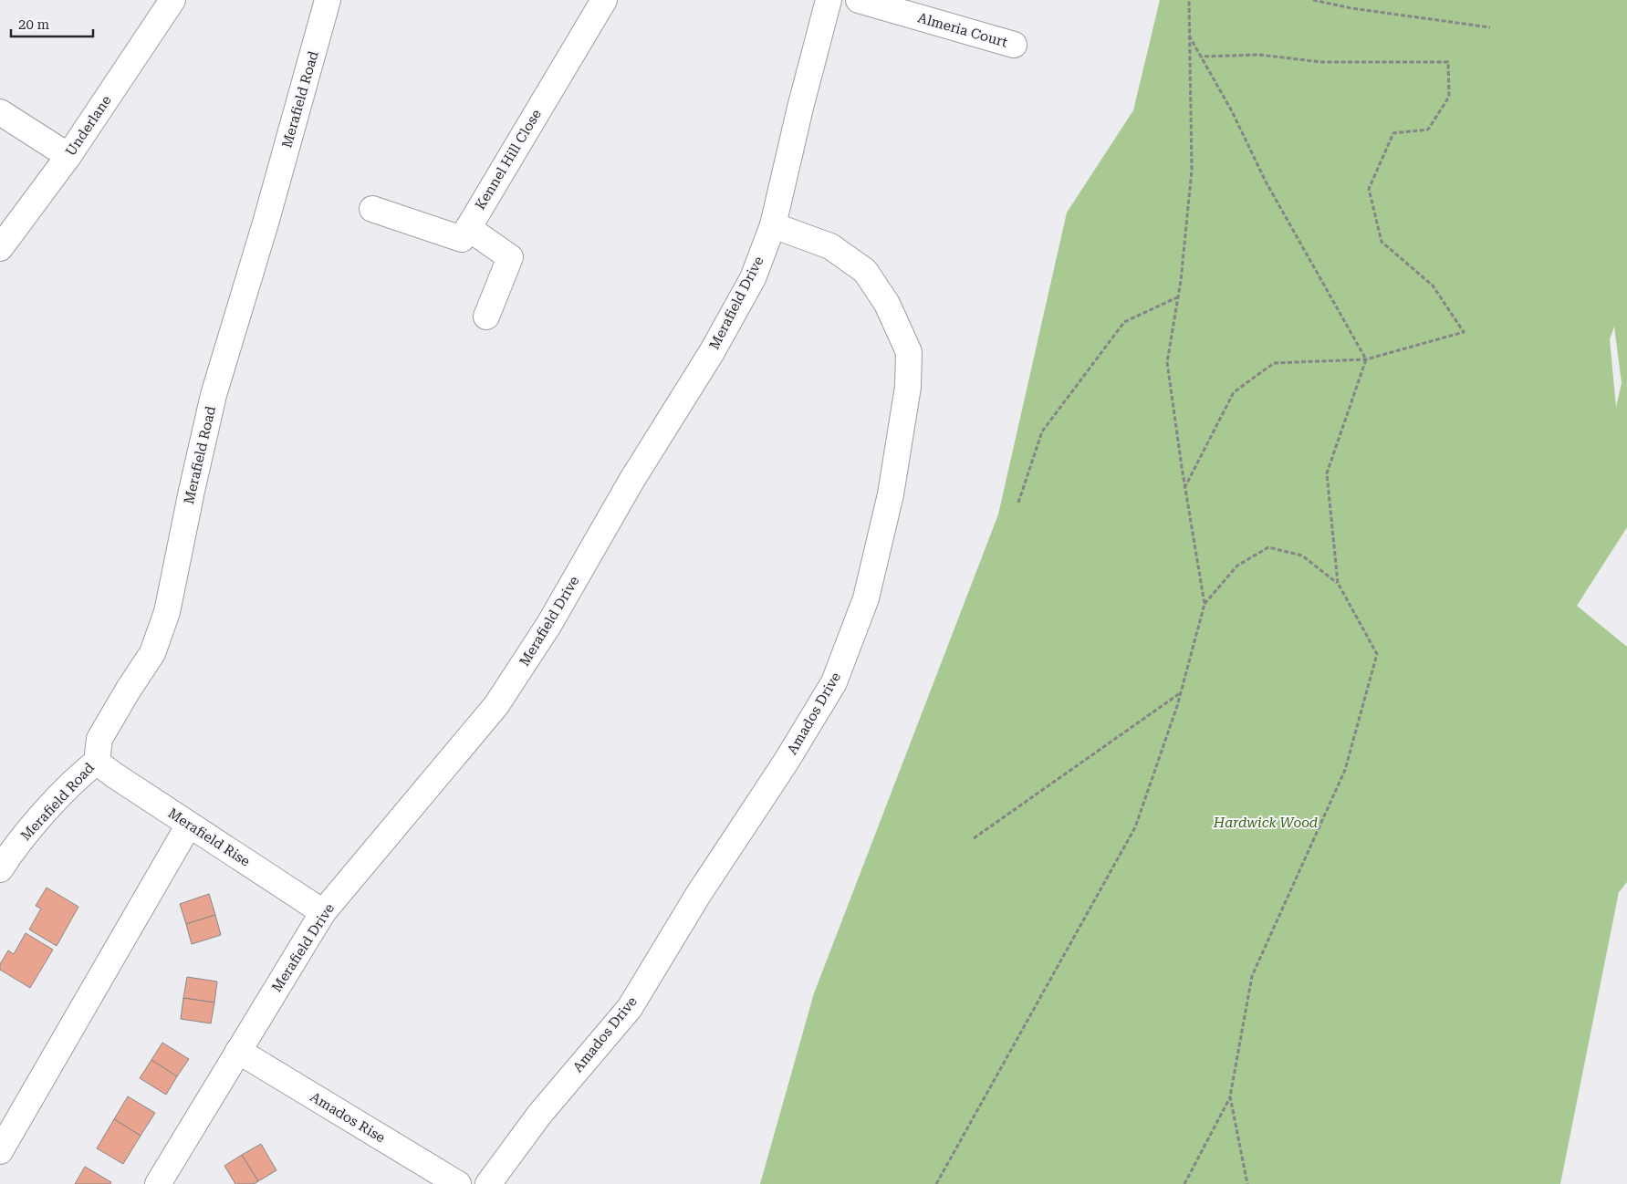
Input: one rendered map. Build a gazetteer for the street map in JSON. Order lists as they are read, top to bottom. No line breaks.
{"streets":{"street":["Almeria Court","Merafield Road","Underlane","Kennel Hill Close","Merafield Drive","Amados Drive","Merafield Rise","Amados Rise"]},"crossings":[["Merafield Road","Merafield Rise"],["Merafield Drive","Amados Drive"],["Merafield Drive","Merafield Rise"],["Merafield Drive","Amados Rise"]],"parks":["Hardwick Wood"],"scale_bar":"20 m"}
